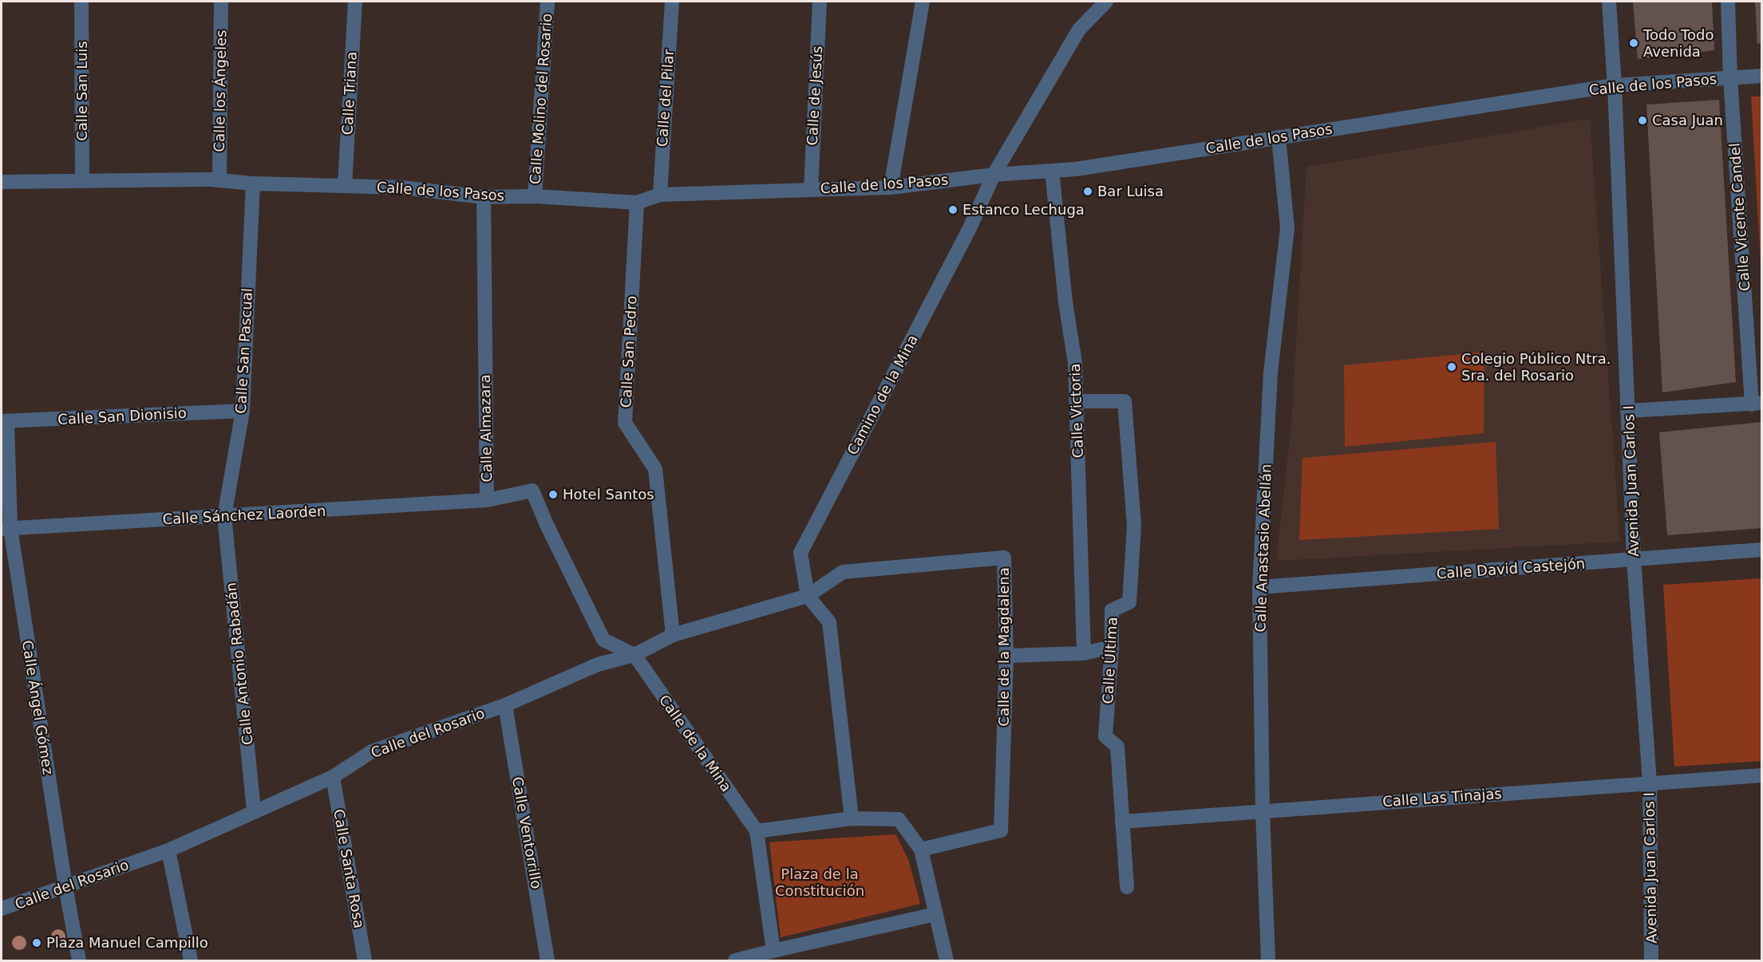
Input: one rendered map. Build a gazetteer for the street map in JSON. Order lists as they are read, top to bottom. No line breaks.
{"streets":{"street":["Calle de los Pasos","Calle San Luis","Calle los Ángeles","Calle Triana","Calle de Jesús","Calle del Pilar","Calle Molino del Rosario","Calle Vicente Candel","Calle San Pascual","Calle San Pedro","Camino de la Mina","Calle Victoria","Calle San Dionisio","Calle Almazara","Avenida Juan Carlos I","Calle Sánchez Laorden","Calle Anastasio Abellán","Calle David Castejón","Calle de la Magdalena","Calle Última","Calle Antonio Rabadán","Calle Ángel Gómez","Calle del Rosario","Calle de la Mina","Calle Las Tinajas","Calle Ventorrillo","Calle Santa Rosa"]},"crossings":[["Calle de los Pasos","Calle San Luis"],["Calle de los Pasos","Calle los Ángeles"],["Calle de los Pasos","Calle Triana"],["Calle de los Pasos","Calle de Jesús"],["Calle de los Pasos","Calle del Pilar"],["Calle de los Pasos","Calle Molino del Rosario"],["Calle de los Pasos","Calle Vicente Candel"],["Calle de los Pasos","Calle San Pascual"],["Calle de los Pasos","Calle San Pedro"],["Calle de los Pasos","Camino de la Mina"],["Calle de los Pasos","Calle Victoria"],["Calle de los Pasos","Calle Almazara"],["Calle de los Pasos","Avenida Juan Carlos I"],["Calle de los Pasos","Calle Anastasio Abellán"],["Calle San Pascual","Calle San Dionisio"],["Calle San Pascual","Calle Sánchez Laorden"],["Calle San Pascual","Calle Antonio Rabadán"],["Calle San Pedro","Calle del Rosario"],["Camino de la Mina","Calle de la Magdalena"],["Camino de la Mina","Calle del Rosario"],["Calle Victoria","Calle Última"],["Calle San Dionisio","Calle Ángel Gómez"],["Calle Almazara","Calle Sánchez Laorden"],["Calle Almazara","Calle del Rosario"],["Calle Almazara","Calle de la Mina"],["Avenida Juan Carlos I","Calle David Castejón"],["Avenida Juan Carlos I","Calle Las Tinajas"],["Calle Sánchez Laorden","Calle Antonio Rabadán"],["Calle Sánchez Laorden","Calle Ángel Gómez"],["Calle Anastasio Abellán","Calle David Castejón"],["Calle Anastasio Abellán","Calle Las Tinajas"],["Calle de la Magdalena","Calle del Rosario"],["Calle Última","Calle Las Tinajas"],["Calle Antonio Rabadán","Calle del Rosario"],["Calle Ángel Gómez","Calle del Rosario"],["Calle del Rosario","Calle de la Mina"],["Calle del Rosario","Calle Ventorrillo"],["Calle del Rosario","Calle Santa Rosa"]],"parks":["Plaza de la Constitución"],"places":["Todo Todo Avenida","Casa Juan","Bar Luisa","Estanco Lechuga","Colegio Público Ntra. Sra. del Rosario","Hotel Santos","Plaza Manuel Campillo"]}
